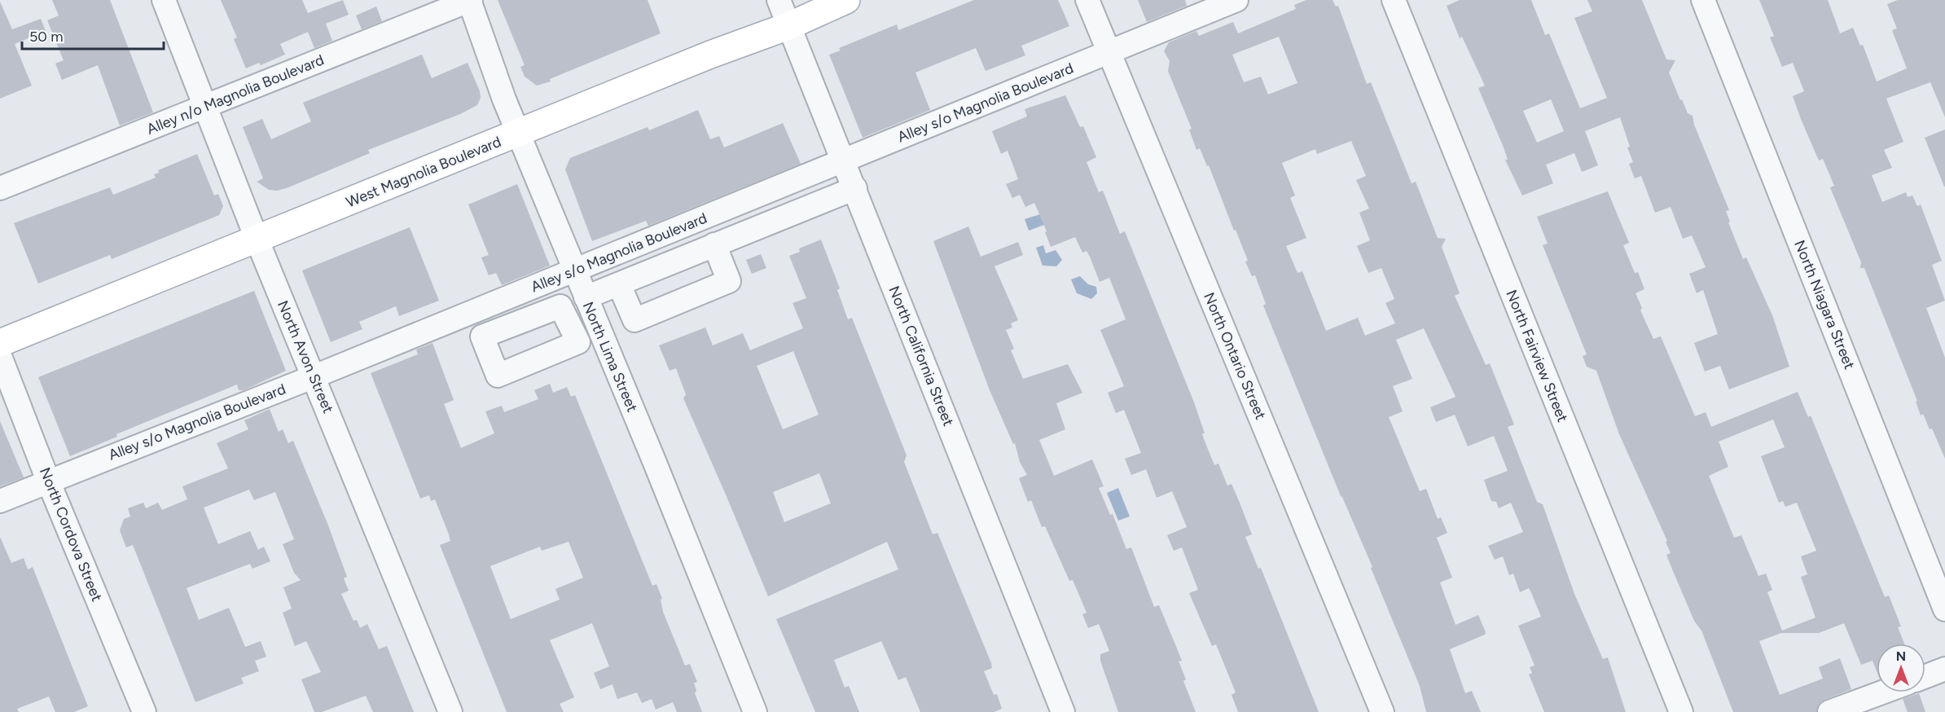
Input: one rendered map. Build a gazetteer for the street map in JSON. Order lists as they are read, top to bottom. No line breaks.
{"streets":{"main road":["West Magnolia Boulevard"],"street":["Alley n/o Magnolia Boulevard","Alley s/o Magnolia Boulevard","North Niagara Street","North California Street","North Ontario Street","North Fairview Street","North Avon Street","North Lima Street","North Cordova Street"]},"crossings":[["Alley n/o Magnolia Boulevard","North Avon Street"],["Alley n/o Magnolia Boulevard","North Lima Street"],["Alley s/o Magnolia Boulevard","North California Street"],["Alley s/o Magnolia Boulevard","North Ontario Street"],["Alley s/o Magnolia Boulevard","North Avon Street"],["Alley s/o Magnolia Boulevard","North Lima Street"],["Alley s/o Magnolia Boulevard","North Cordova Street"],["West Magnolia Boulevard","North California Street"],["West Magnolia Boulevard","North Avon Street"],["West Magnolia Boulevard","North Lima Street"]],"scale_bar":"50 m","north":"top"}
